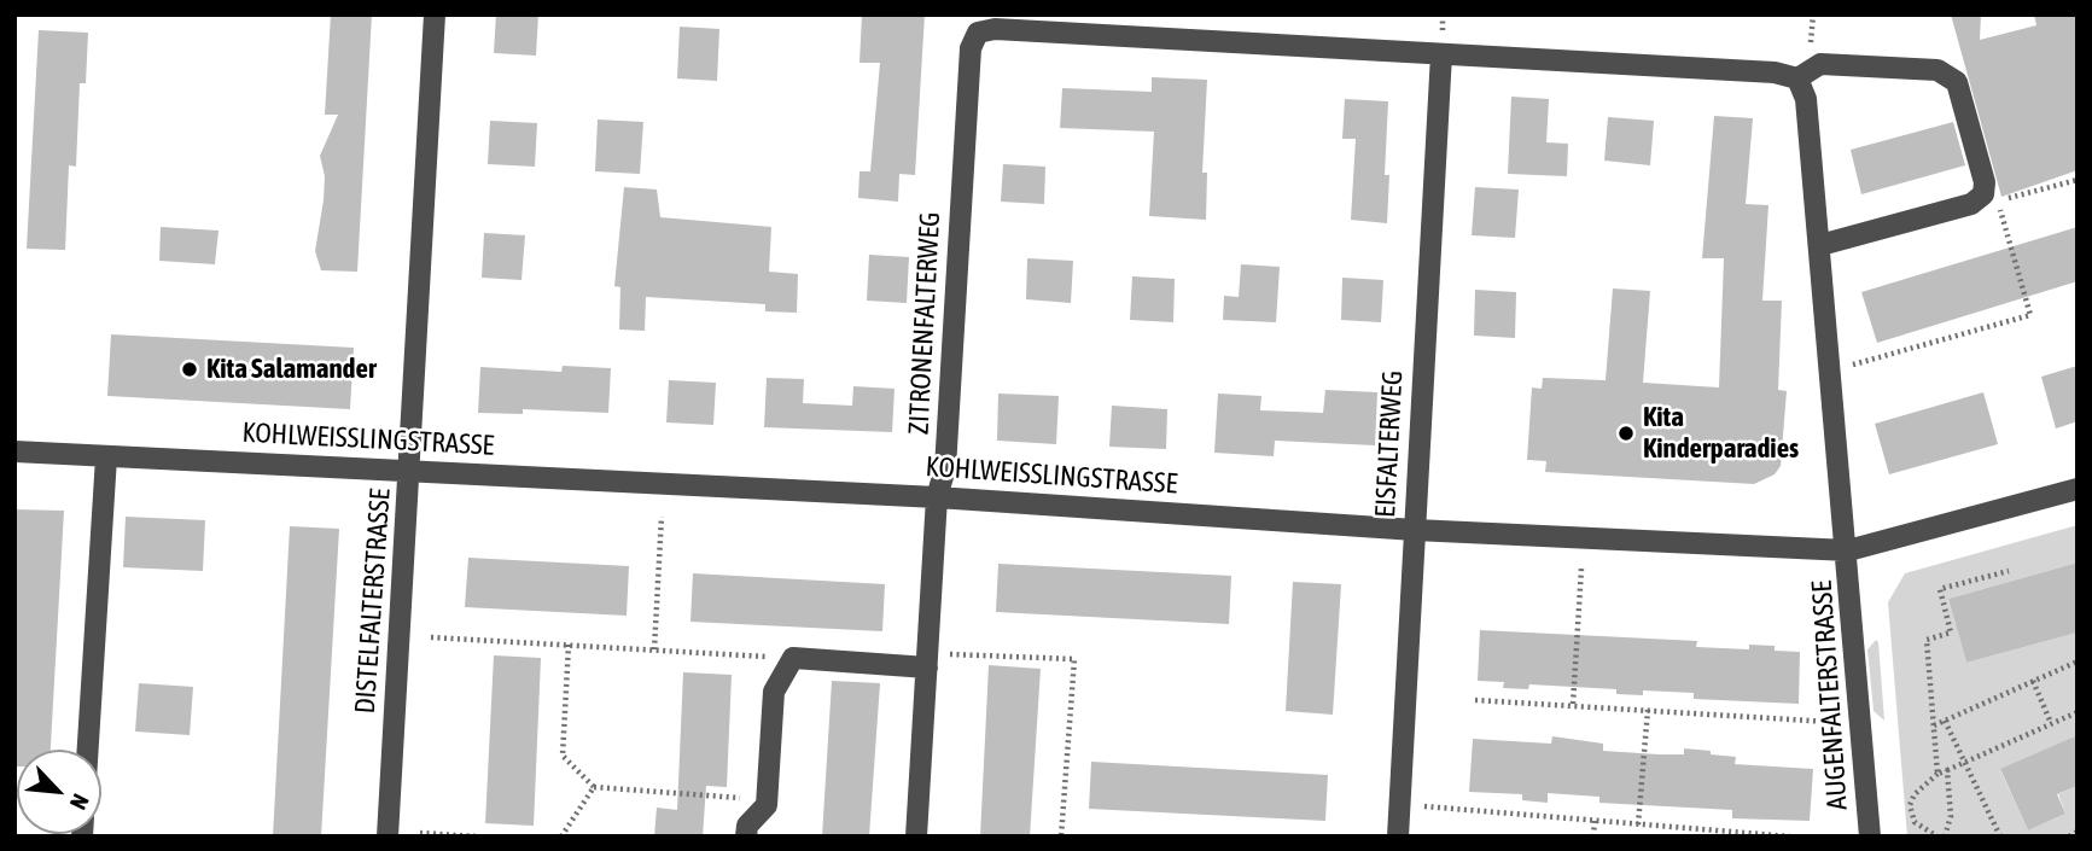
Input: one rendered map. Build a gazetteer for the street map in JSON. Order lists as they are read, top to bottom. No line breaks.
{"streets":{"street":["ZITRONENFALTERWEG","KOHLWEISSLINGSTRASSE","EISFALTERWEG","DISTELFALTERSTRASSE","AUGENFALTERSTRASSE"]},"crossings":[["ZITRONENFALTERWEG","KOHLWEISSLINGSTRASSE"],["ZITRONENFALTERWEG","EISFALTERWEG"],["KOHLWEISSLINGSTRASSE","EISFALTERWEG"],["KOHLWEISSLINGSTRASSE","DISTELFALTERSTRASSE"],["KOHLWEISSLINGSTRASSE","AUGENFALTERSTRASSE"]],"places":["Kita Salamander","Kita Kinderparadies"],"north":"bottom right"}
